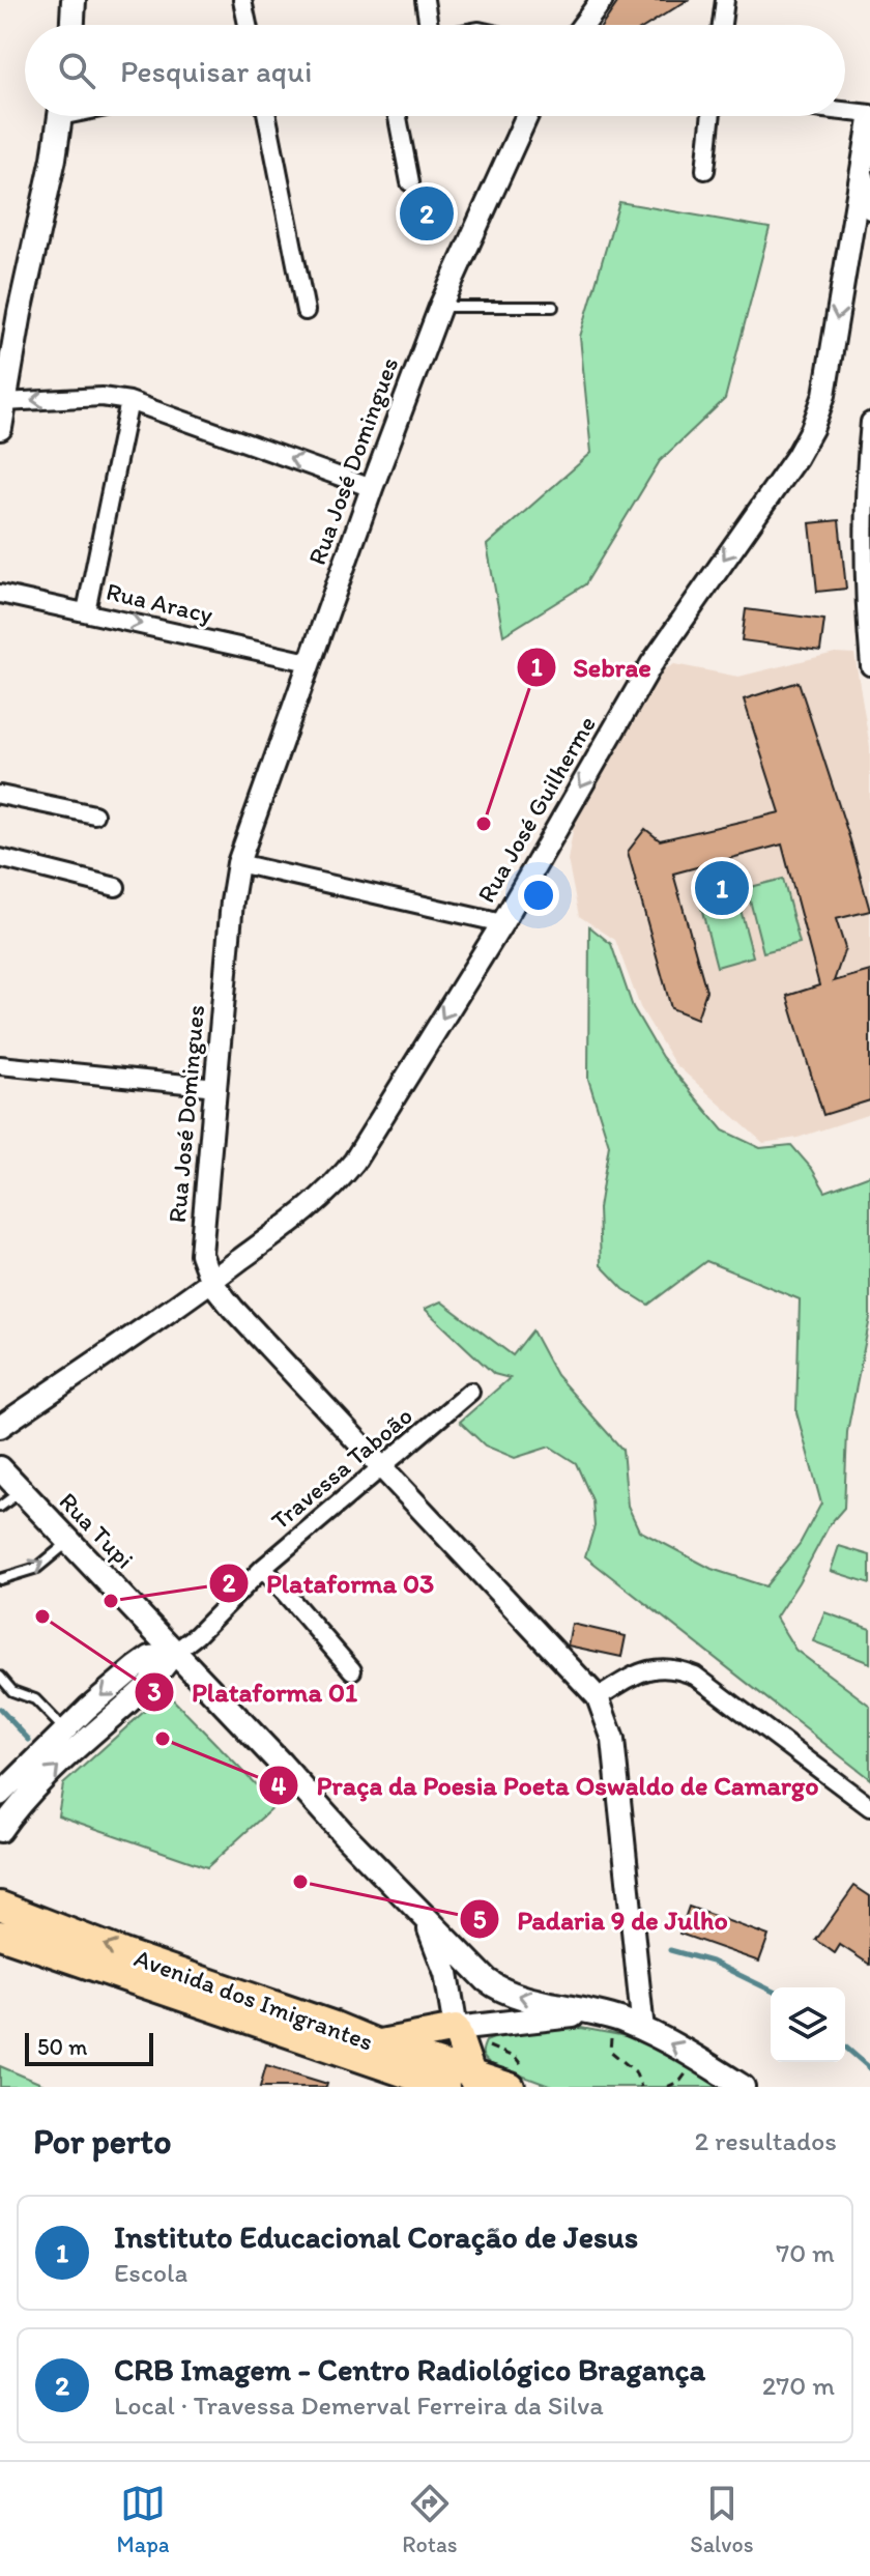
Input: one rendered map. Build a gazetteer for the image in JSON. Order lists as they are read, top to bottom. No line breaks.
{"streets":{"main road":["Rua Tupi","Avenida dos Imigrantes"],"street":["Rua José Domingues","Rua Aracy","Rua José Guilherme","Travessa Taboão"]},"crossings":[["Rua José Domingues","Rua Aracy"],["Rua José Domingues","Rua José Guilherme"],["Rua José Domingues","Travessa Taboão"],["Rua José Domingues","Rua Tupi"],["Travessa Taboão","Rua Tupi"]],"one_way":["Rua Aracy","Rua José Guilherme"],"places":["Sebrae","Plataforma 03","Plataforma 01","Praça da Poesia Poeta Oswaldo de Camargo","Padaria 9 de Julho"],"scale_bar":"50 m","page":{"search":"Pesquisar aqui","pins":["2","1"],"scale":"50 m","heading":["Por perto","2 resultados"],"list":[{"mark":"1","name":"Instituto Educacional Coração de Jesus","note":"Escola","value":"70 m"},{"mark":"2","name":"CRB Imagem - Centro Radiológico Bragança","note":"Local · Travessa Demerval Ferreira da Silva","value":"270 m"}],"nav":["Mapa","Rotas","Salvos"]}}
